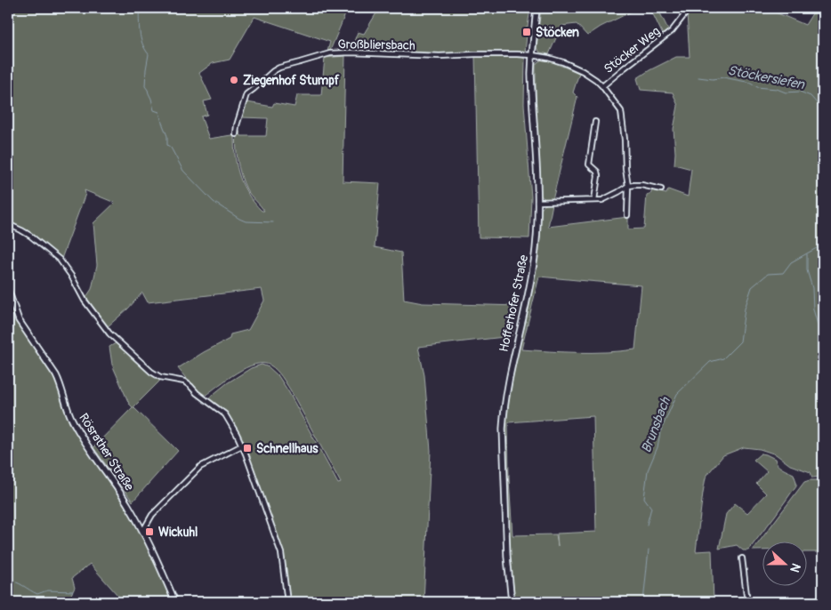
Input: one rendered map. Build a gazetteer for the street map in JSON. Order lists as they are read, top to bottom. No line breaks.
{"streets":{"street":["Großbliersbach","Stöcker Weg","Hofferhofer Straße","Rösrather Straße"]},"crossings":[["Großbliersbach","Hofferhofer Straße"]],"water":["Stöckersiefen","Brunsbach"],"places":{"transit":["Stöcken","Schnellhaus","Wickuhl"],"other":["Ziegenhof Stumpf"]},"north":"right"}
